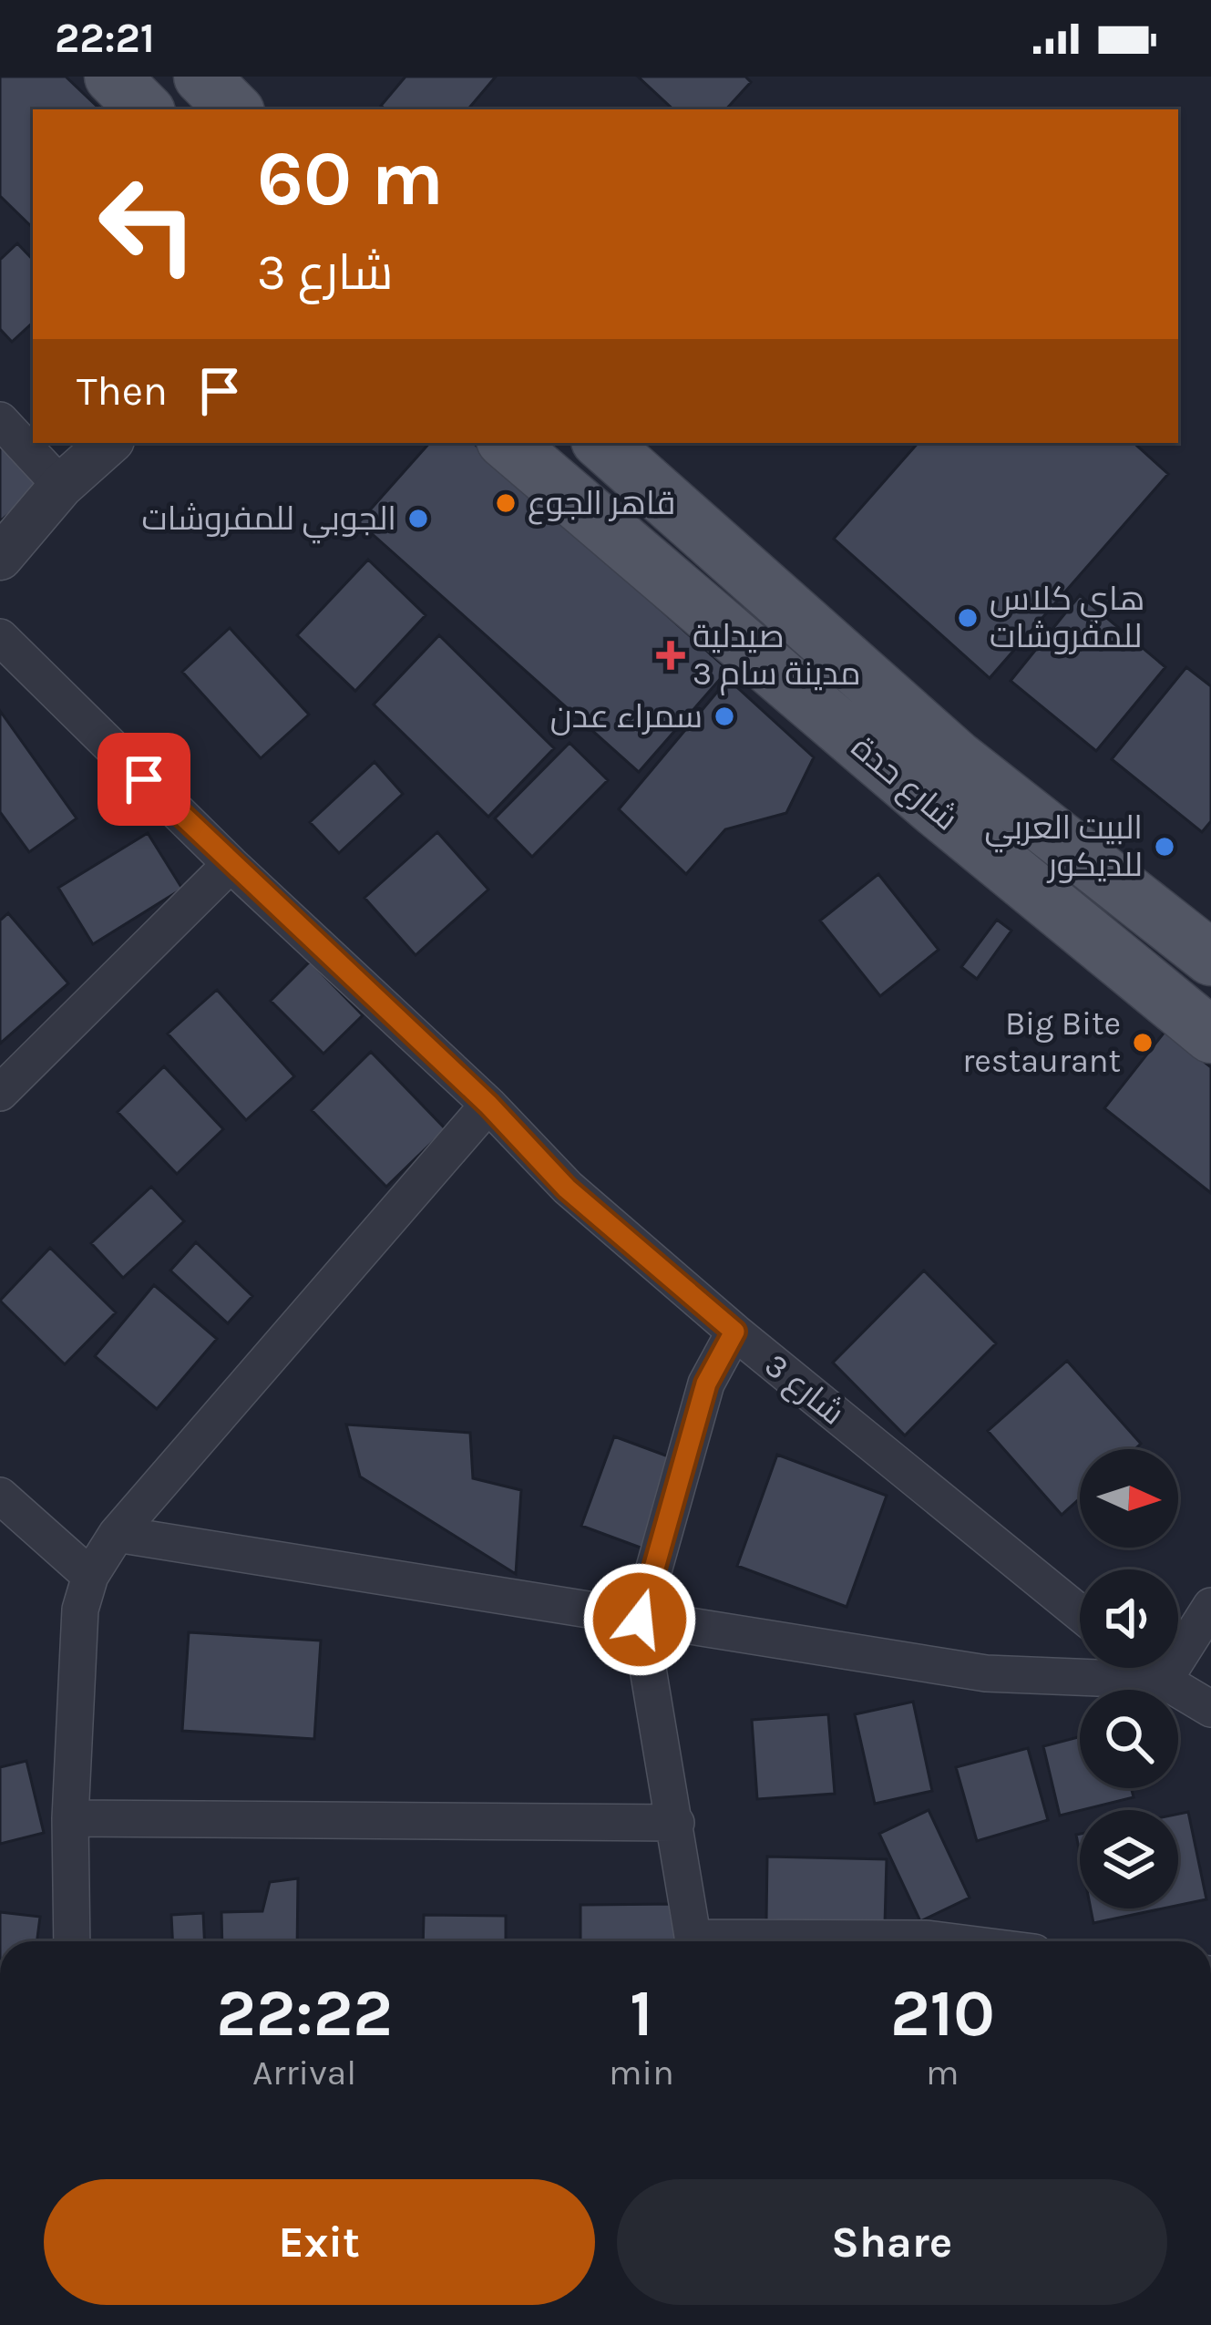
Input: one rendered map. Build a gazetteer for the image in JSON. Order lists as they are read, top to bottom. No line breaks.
{"streets":{"main road":["شارع حدة"],"street":["شارع 3"]},"places":{"other":["قاهر الجوع","الجوبي للمفروشات","هاي كلاس للمفروشات","سمراء عدن","البيت العربي للديكور","Big Bite restaurant"],"health":["صيدلية مدينة سام 3"]},"north":"right","page":{"status":"22:21","turn":["60 m","شارع 3"],"then":"Then","eta":["22:22","Arrival","1","min","210","m"],"buttons":["Exit","Share"]}}
